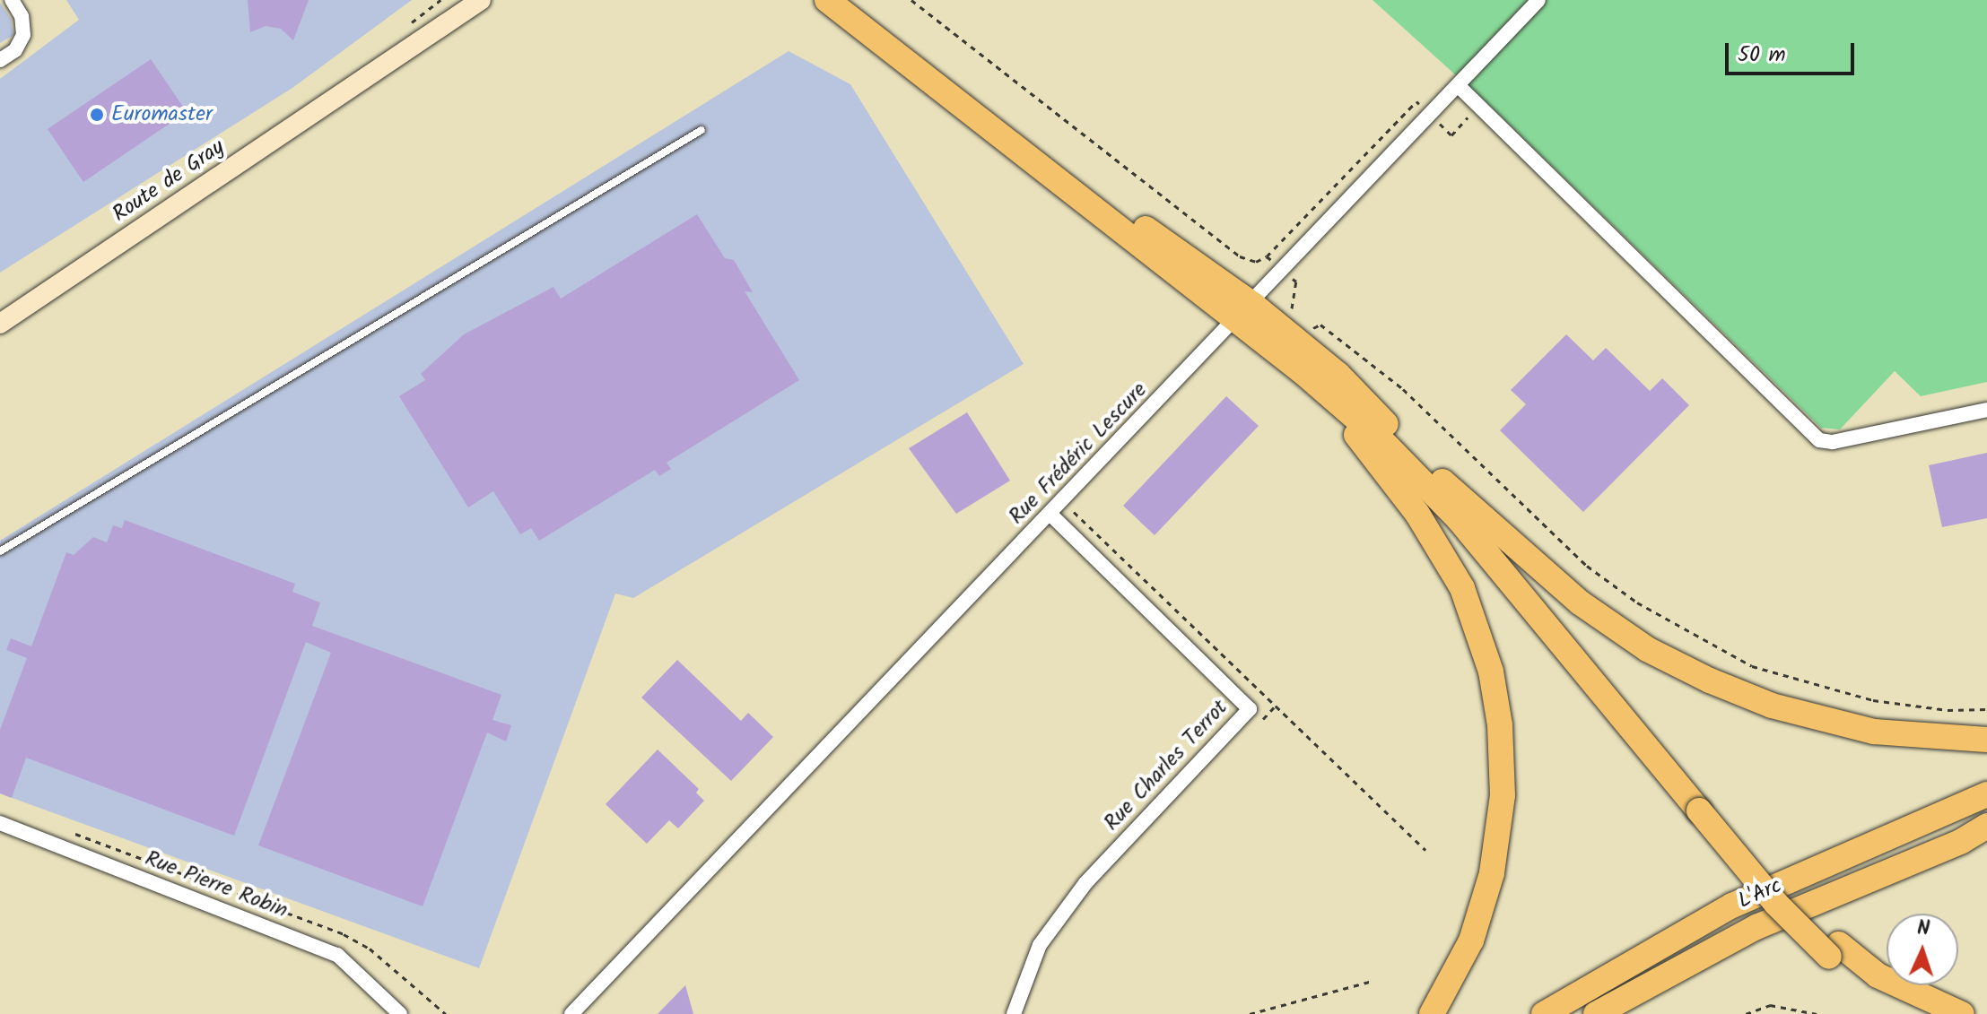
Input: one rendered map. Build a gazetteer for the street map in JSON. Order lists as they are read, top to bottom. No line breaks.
{"streets":{"highway":["L'Arc"],"main road":["Route de Gray"],"street":["Rue Frédéric Lescure","Rue Charles Terrot","Rue Pierre Robin"]},"crossings":[["Rue Frédéric Lescure","Rue Charles Terrot"]],"places":["Euromaster"],"scale_bar":"50 m","north":"top"}
